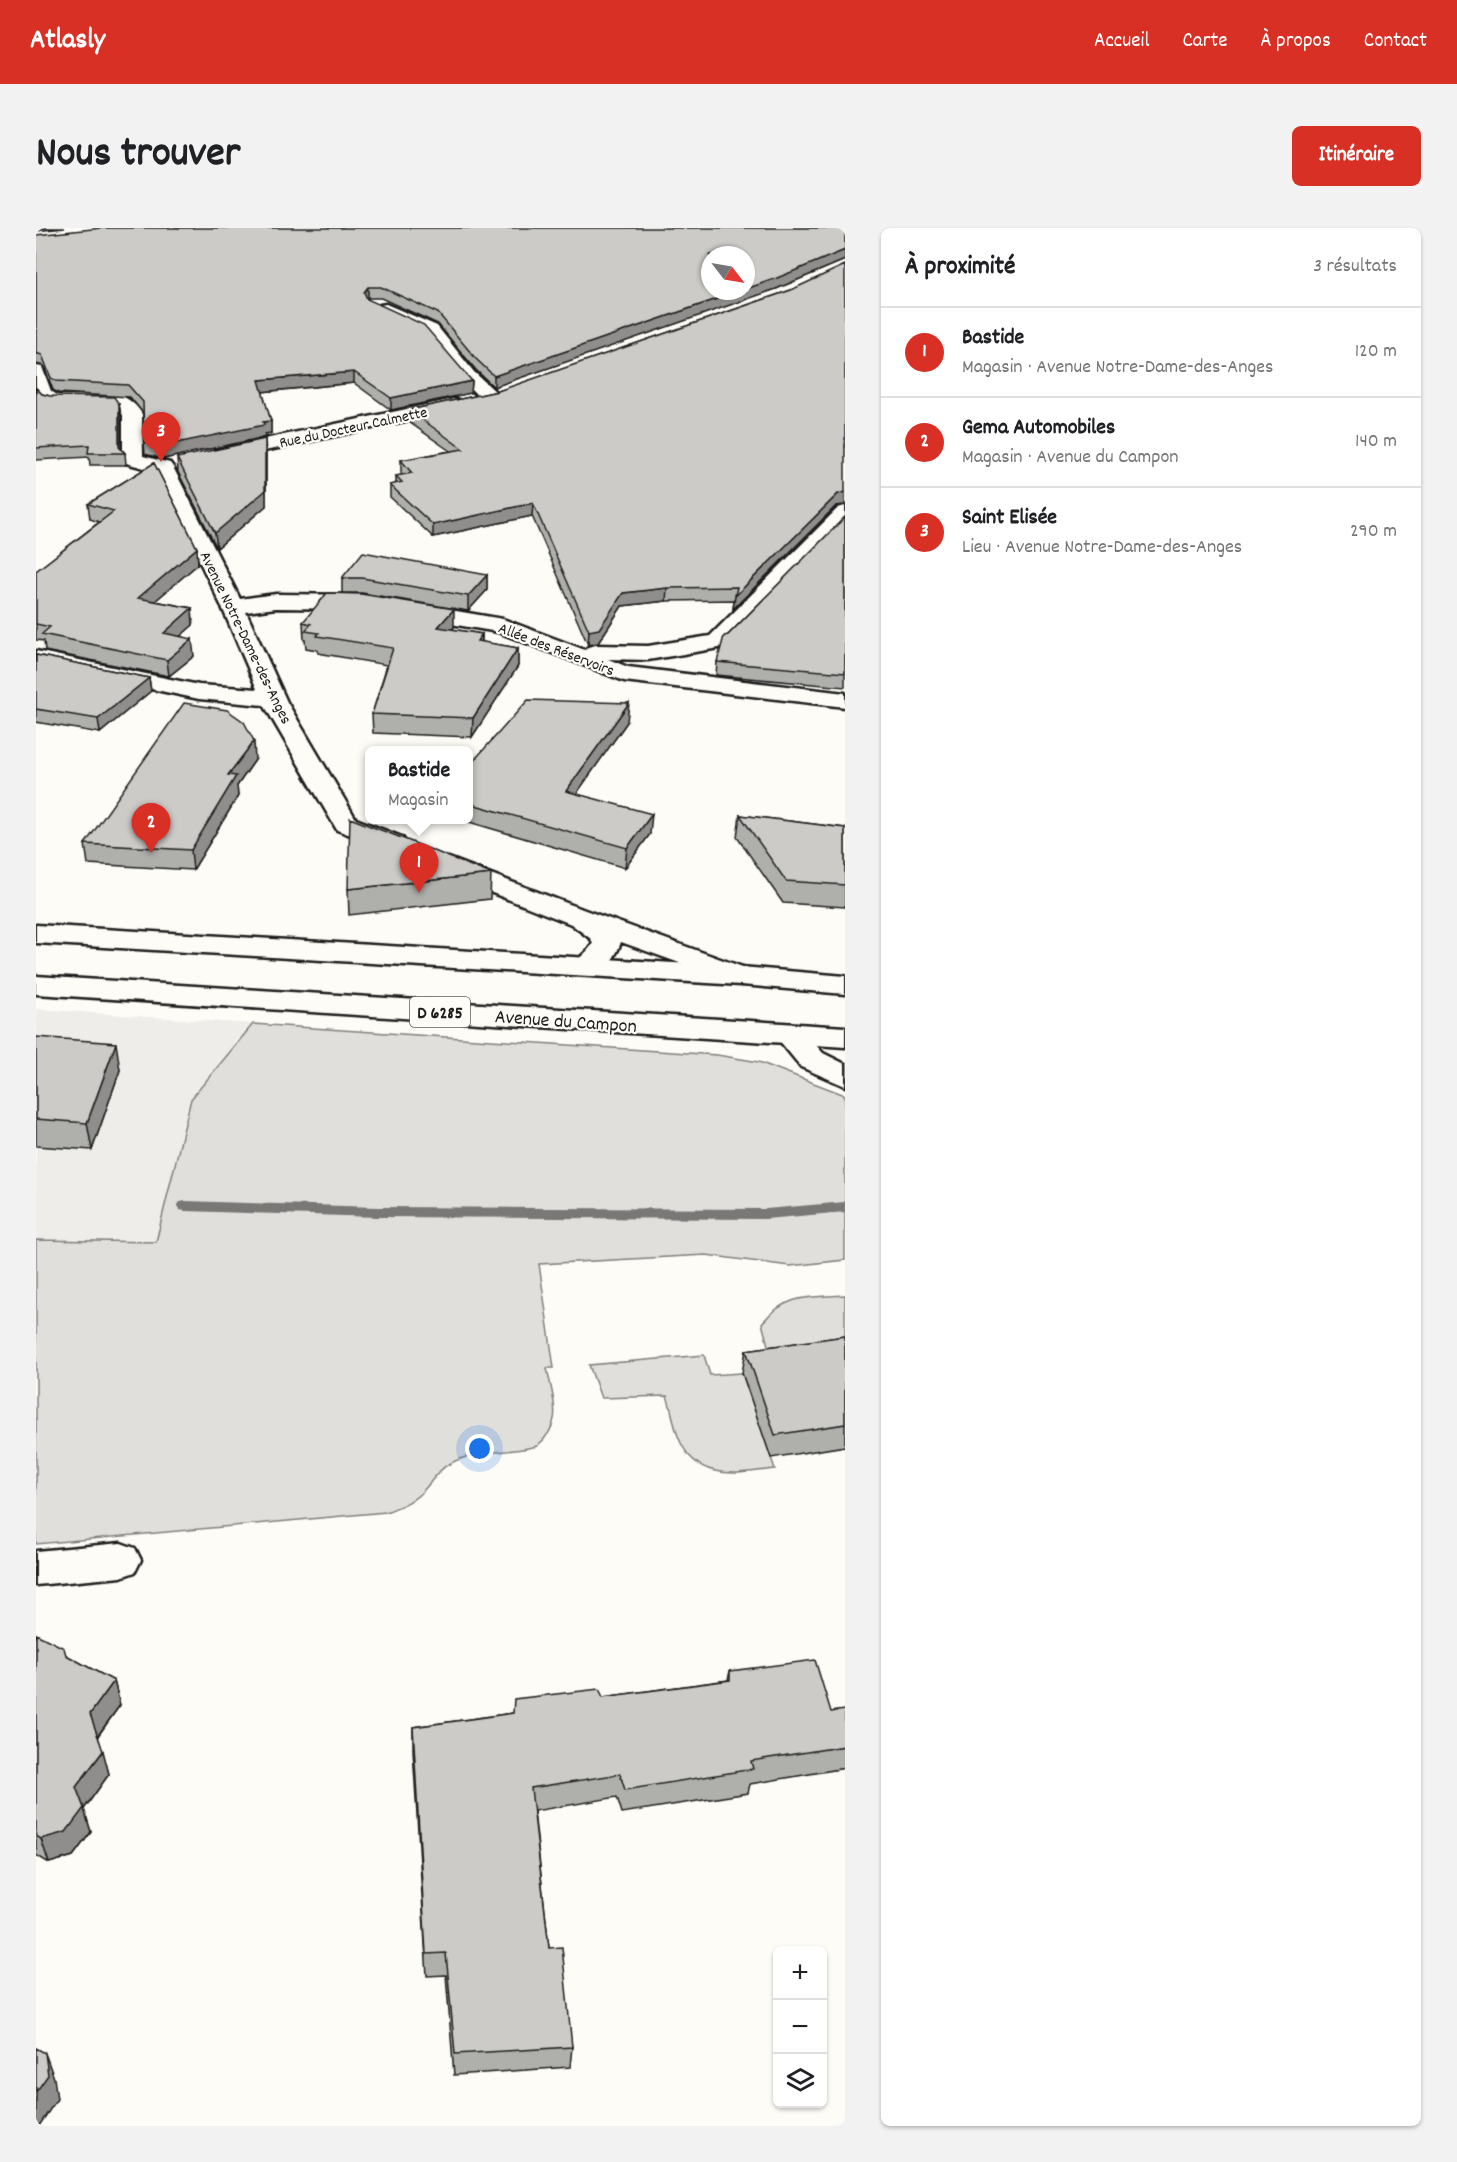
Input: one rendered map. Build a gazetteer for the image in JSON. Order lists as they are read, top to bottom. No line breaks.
{"streets":{"street":["Rue du Docteur Calmette","Avenue Notre-Dame-des-Anges","Allée des Réservoirs","D 6285","Avenue du Campon"]},"crossings":[["Avenue Notre-Dame-des-Anges","Allée des Réservoirs"]],"north":"bottom right","page":{"header":"Atlasly","nav":["Accueil","Carte","À propos","Contact"],"title":"Nous trouver","buttons":"Itinéraire","heading":["À proximité","3 résultats"],"list":[{"mark":"1","name":"Bastide","note":"Magasin · Avenue Notre-Dame-des-Anges","value":"120 m"},{"mark":"2","name":"Gema Automobiles","note":"Magasin · Avenue du Campon","value":"140 m"},{"mark":"3","name":"Saint Elisée","note":"Lieu · Avenue Notre-Dame-des-Anges","value":"290 m"}],"pins":["3","2","1"],"popup":["Bastide","Magasin"],"map_buttons":["+","−"]}}
